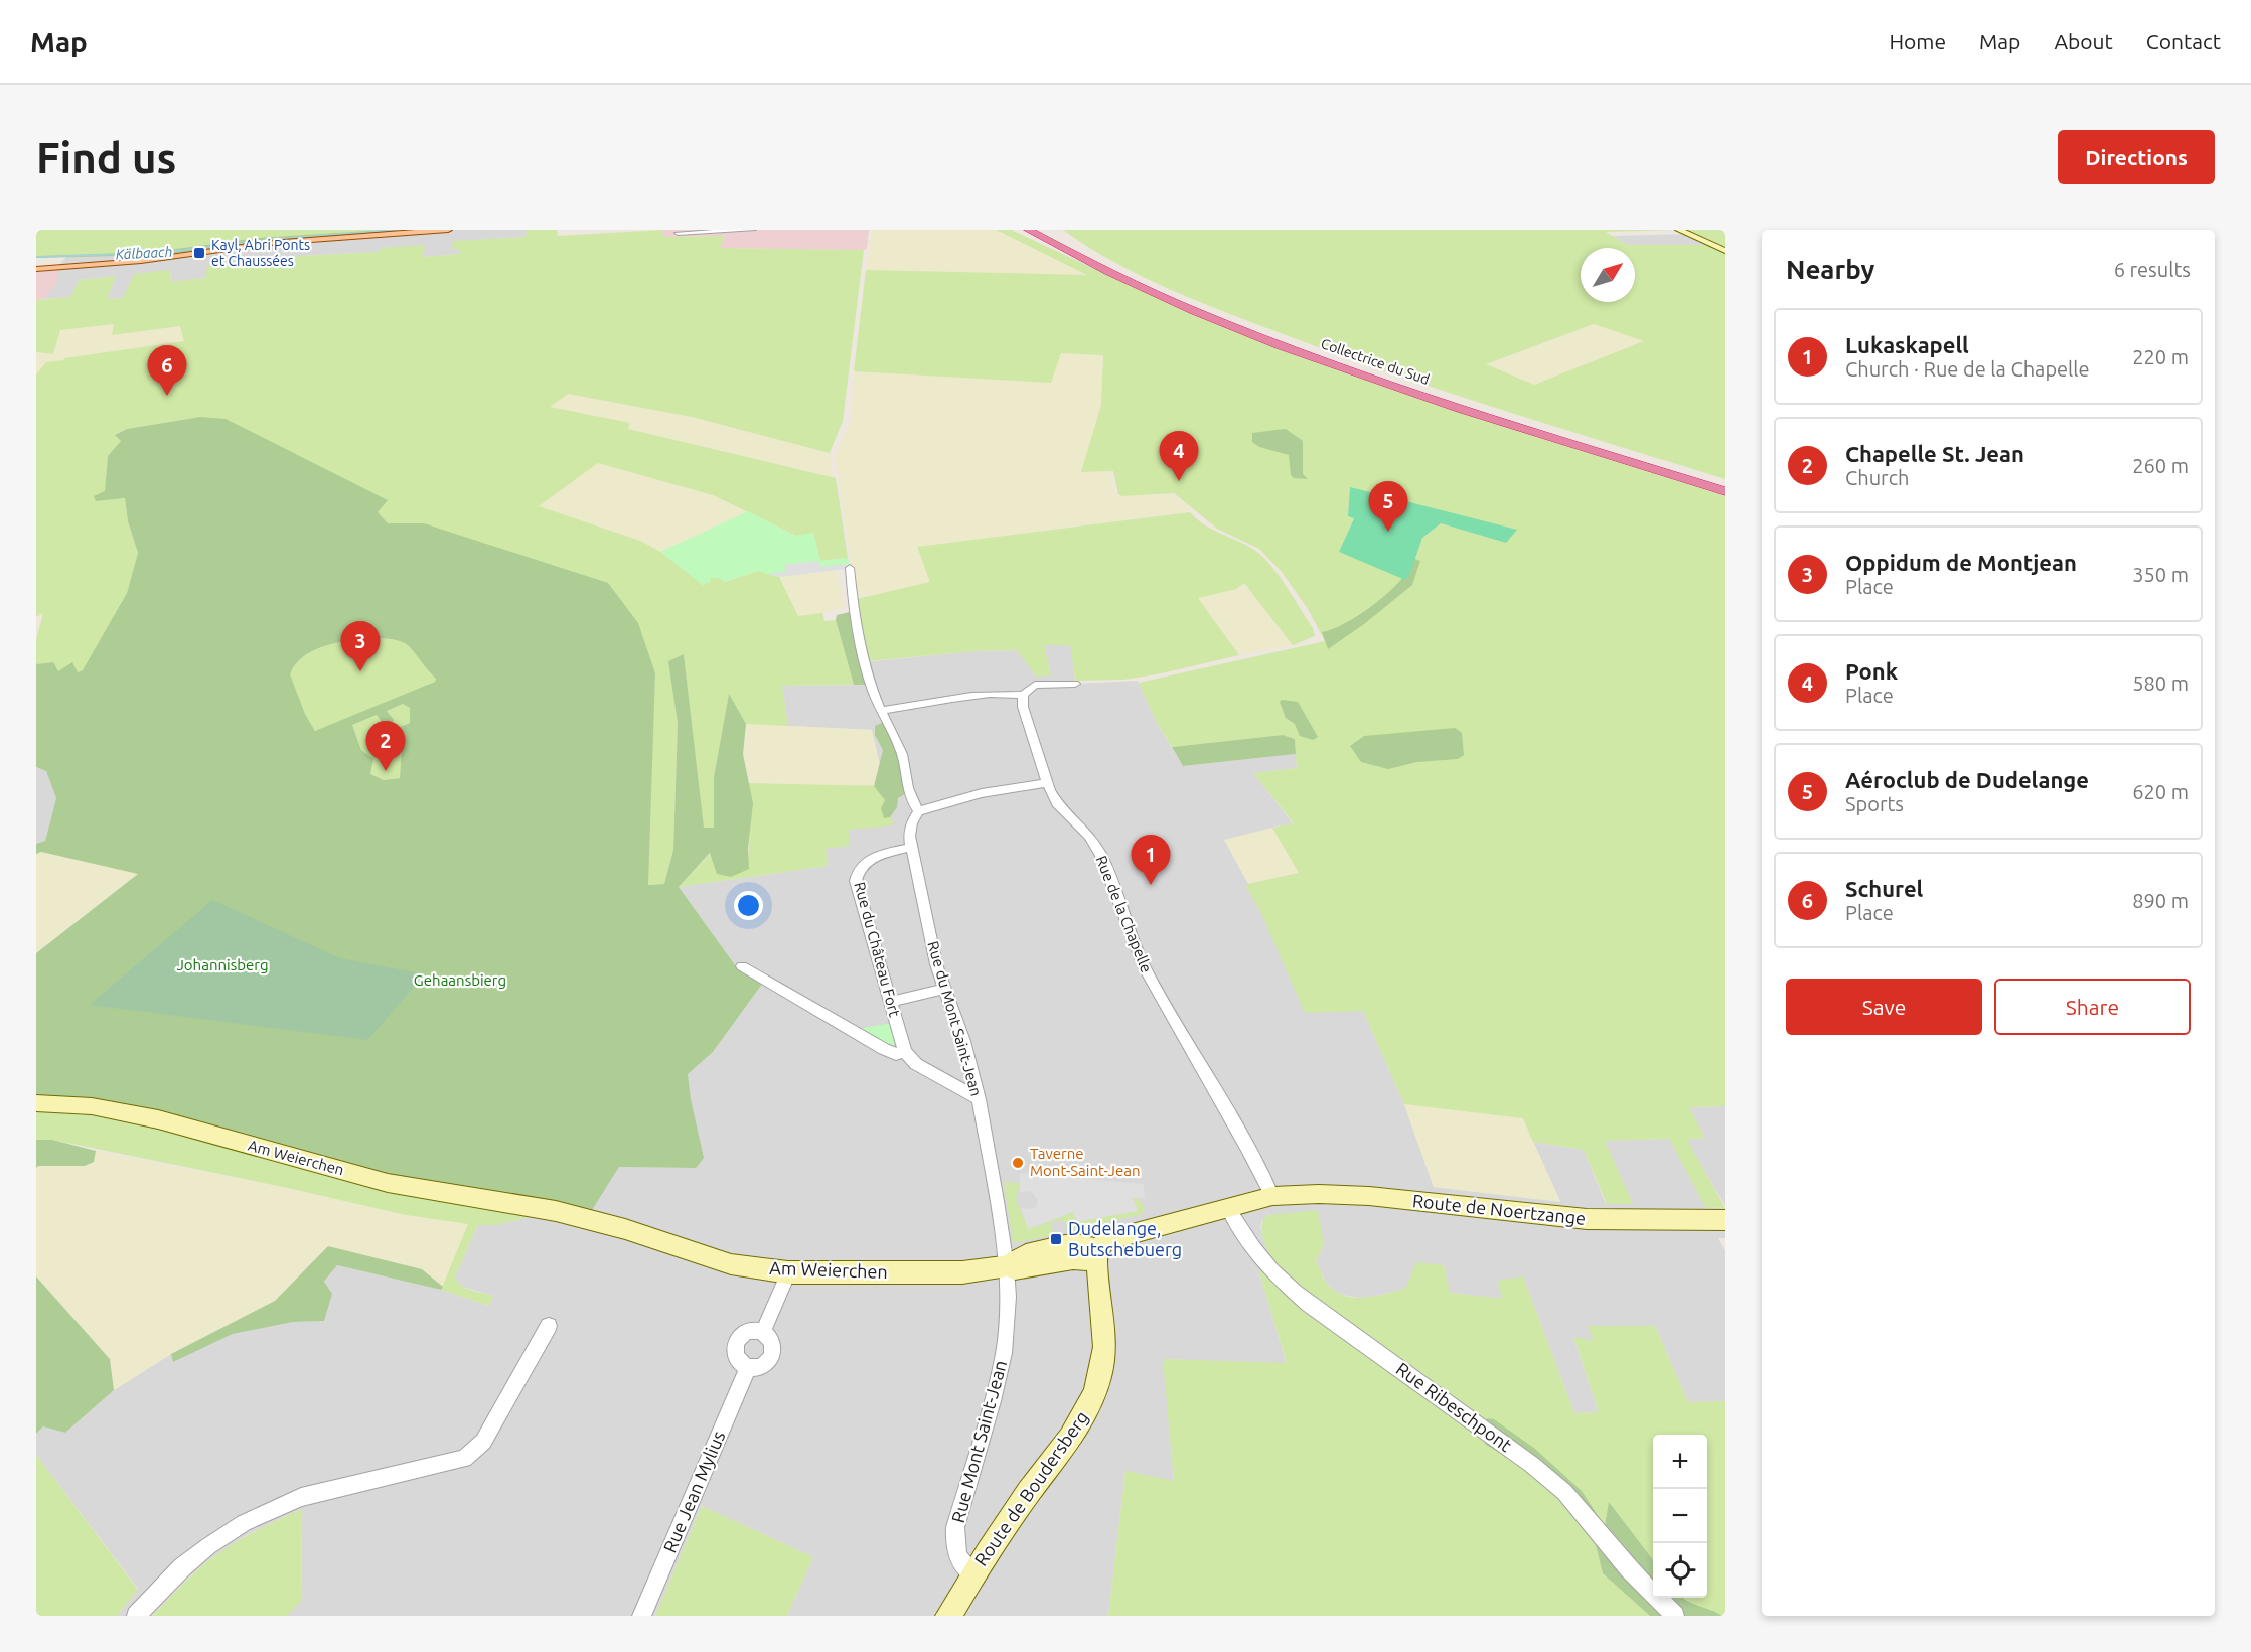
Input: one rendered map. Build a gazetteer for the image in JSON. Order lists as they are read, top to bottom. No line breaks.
{"streets":{"highway":["Collectrice du Sud"],"main road":["Am Weierchen","Route de Noertzange","Route de Boudersberg"],"street":["Rue de la Chapelle","Rue du Château Fort","Rue du Mont Saint-Jean","Rue Ribeschpont","Rue Mont Saint-Jean","Rue Jean Mylius"]},"crossings":[["Rue de la Chapelle","Route de Noertzange"],["Rue du Château Fort","Rue du Mont Saint-Jean"],["Rue du Mont Saint-Jean","Am Weierchen"],["Rue du Mont Saint-Jean","Rue Mont Saint-Jean"],["Am Weierchen","Route de Noertzange"],["Am Weierchen","Rue Mont Saint-Jean"],["Am Weierchen","Route de Boudersberg"],["Route de Noertzange","Rue Ribeschpont"],["Route de Noertzange","Route de Boudersberg"],["Rue Mont Saint-Jean","Route de Boudersberg"]],"water":["Kälbaach"],"parks":["Johannisberg","Gehaansbierg"],"places":{"transit":["Kayl, Abri Ponts et Chaussées","Dudelange, Butschebuerg"],"other":["Taverne Mont-Saint-Jean"]},"north":"top right","page":{"header":"Map","nav":["Home","Map","About","Contact"],"buttons":["Directions",["Save","Share"]],"title":"Find us","heading":["Nearby","6 results"],"list":[{"mark":"1","name":"Lukaskapell","note":"Church · Rue de la Chapelle","value":"220 m"},{"mark":"2","name":"Chapelle St. Jean","note":"Church","value":"260 m"},{"mark":"3","name":"Oppidum de Montjean","note":"Place","value":"350 m"},{"mark":"4","name":"Ponk","note":"Place","value":"580 m"},{"mark":"5","name":"Aéroclub de Dudelange","note":"Sports","value":"620 m"},{"mark":"6","name":"Schurel","note":"Place","value":"890 m"}],"pins":["6","4","5","3","2","1"],"map_buttons":["+","−"]}}
